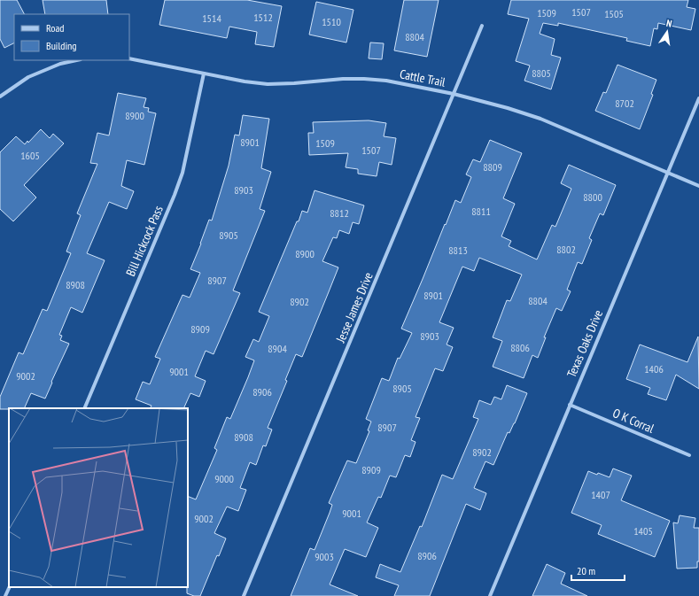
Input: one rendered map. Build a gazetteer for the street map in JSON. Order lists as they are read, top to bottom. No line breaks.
{"streets":{"street":["Cattle Trail","Bill Hickcock Pass","Jesse James Drive","Texas Oaks Drive","O K Corral"]},"crossings":[["Cattle Trail","Bill Hickcock Pass"],["Cattle Trail","Jesse James Drive"],["Cattle Trail","Texas Oaks Drive"],["Texas Oaks Drive","O K Corral"]],"house_numbers":["1507","1509","1505","1512","1514","1510","8804","8805","8702","8900","8901","1509","1507","1605","8809","8903","8800","8811","8812","8905","8802","8813","8900","8907","8908","8901","8804","8902","8909","8903","8806","8904","1406","9001","9002","8905","8906","8907","8908","8902","8909","9000","1407","9001","9002","1405","8906","9003"],"legend":["Road","Building"],"scale_bar":"20 m","north":"top"}
